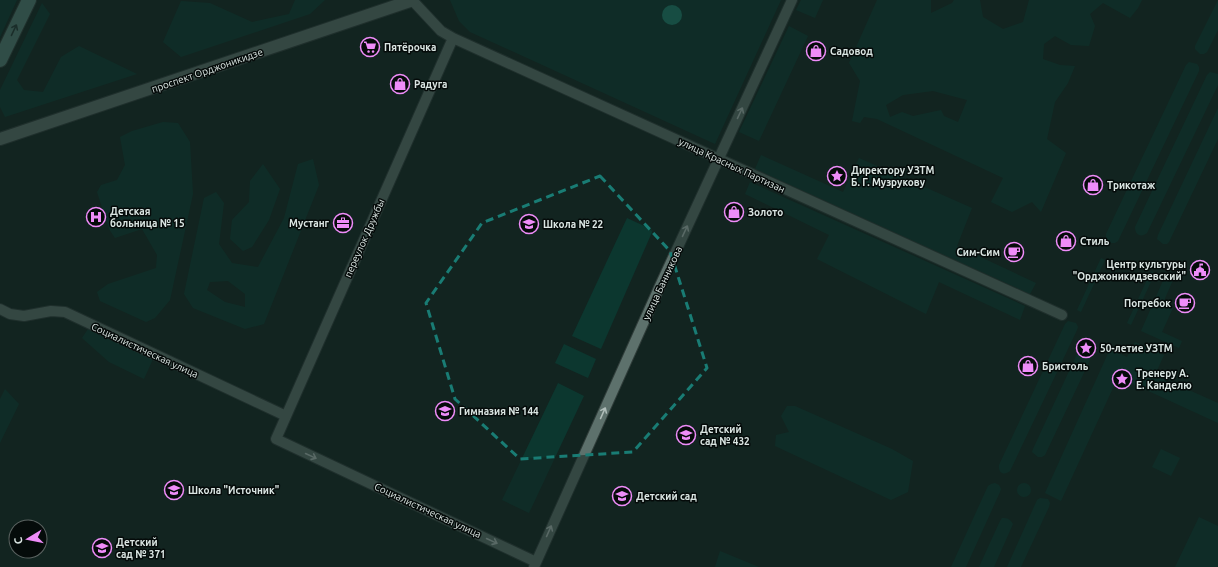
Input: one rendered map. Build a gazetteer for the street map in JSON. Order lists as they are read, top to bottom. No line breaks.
{"streets":{"street":["проспект Орджоникидзе","улица Красных Партизан","переулок Дружбы","улица Банникова","Социалистическая улица"]},"crossings":[["проспект Орджоникидзе","улица Красных Партизан"],["улица Красных Партизан","переулок Дружбы"],["улица Красных Партизан","улица Банникова"],["переулок Дружбы","Социалистическая улица"],["улица Банникова","Социалистическая улица"]],"one_way":["улица Банникова","Социалистическая улица"],"places":{"supermarket":["Пятёрочка"],"shop":["Садовод","Радуга","Трикотаж","Золото","Стиль","Бристоль"],"place":["Директору УЗТМ Б. Г. Музрукову","50-летие УЗТМ","Тренеру А. Е. Канделю"],"hospital":["Детская больница № 15"],"office":["Мустанг"],"school or university":["Школа № 22","Гимназия № 144","Детский сад № 432","Школа \"Источник\"","Детский сад","Детский сад № 371"],"cafe":["Сим-Сим","Погребок"],"public building":["Центр культуры \"Орджоникидзевский\""]},"north":"left"}
